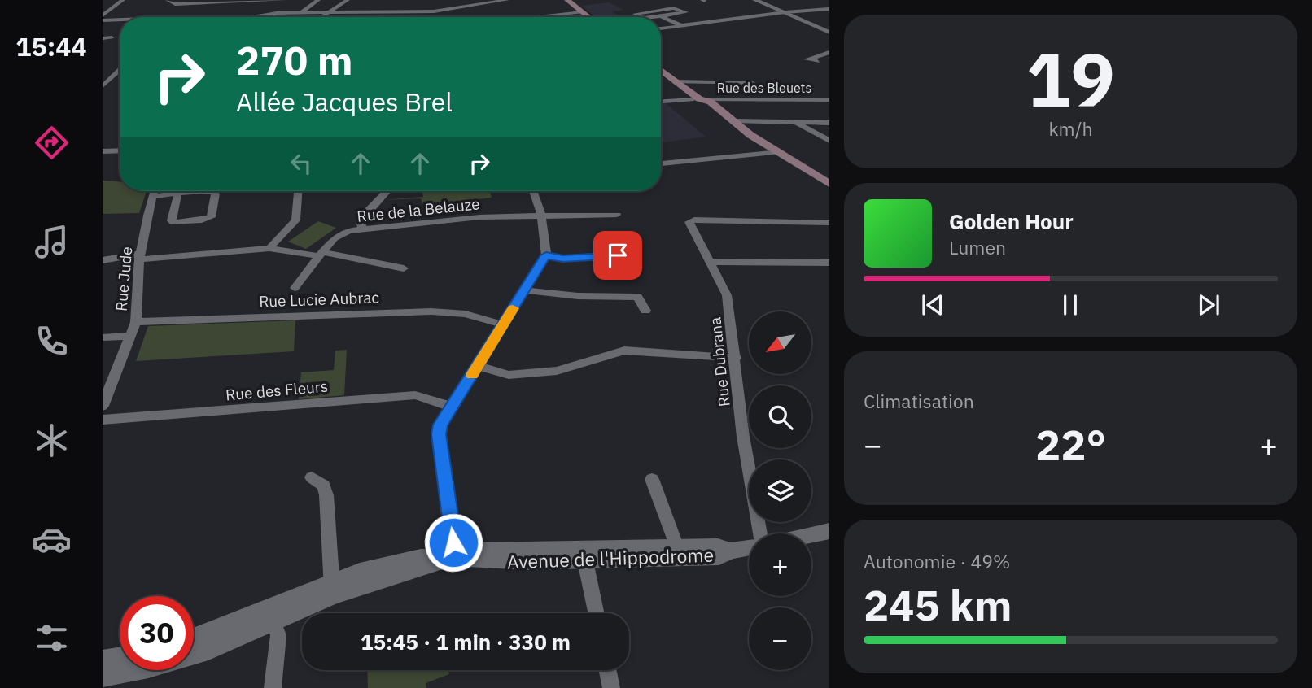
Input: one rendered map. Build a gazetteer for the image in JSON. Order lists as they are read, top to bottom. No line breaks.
{"streets":{"street":["Rue des Bleuets","Rue de la Belauze","Rue Jude","Rue Lucie Aubrac","Rue Dubrana","Rue des Fleurs","Avenue de l'Hippodrome"]},"crossings":[["Rue Jude","Rue Lucie Aubrac"]],"north":"bottom left","page":{"tabs":"15:44","tile":[["19","km/h"],"Climatisation",["Autonomie · 49%","245 km"]],"turn":["270 m","Allée Jacques Brel"],"song":["Golden Hour","Lumen"],"map_buttons":["+","−"],"heat":["−","22°","+"],"limit":"30","trip":"15:45 · 1 min · 330 m"}}
